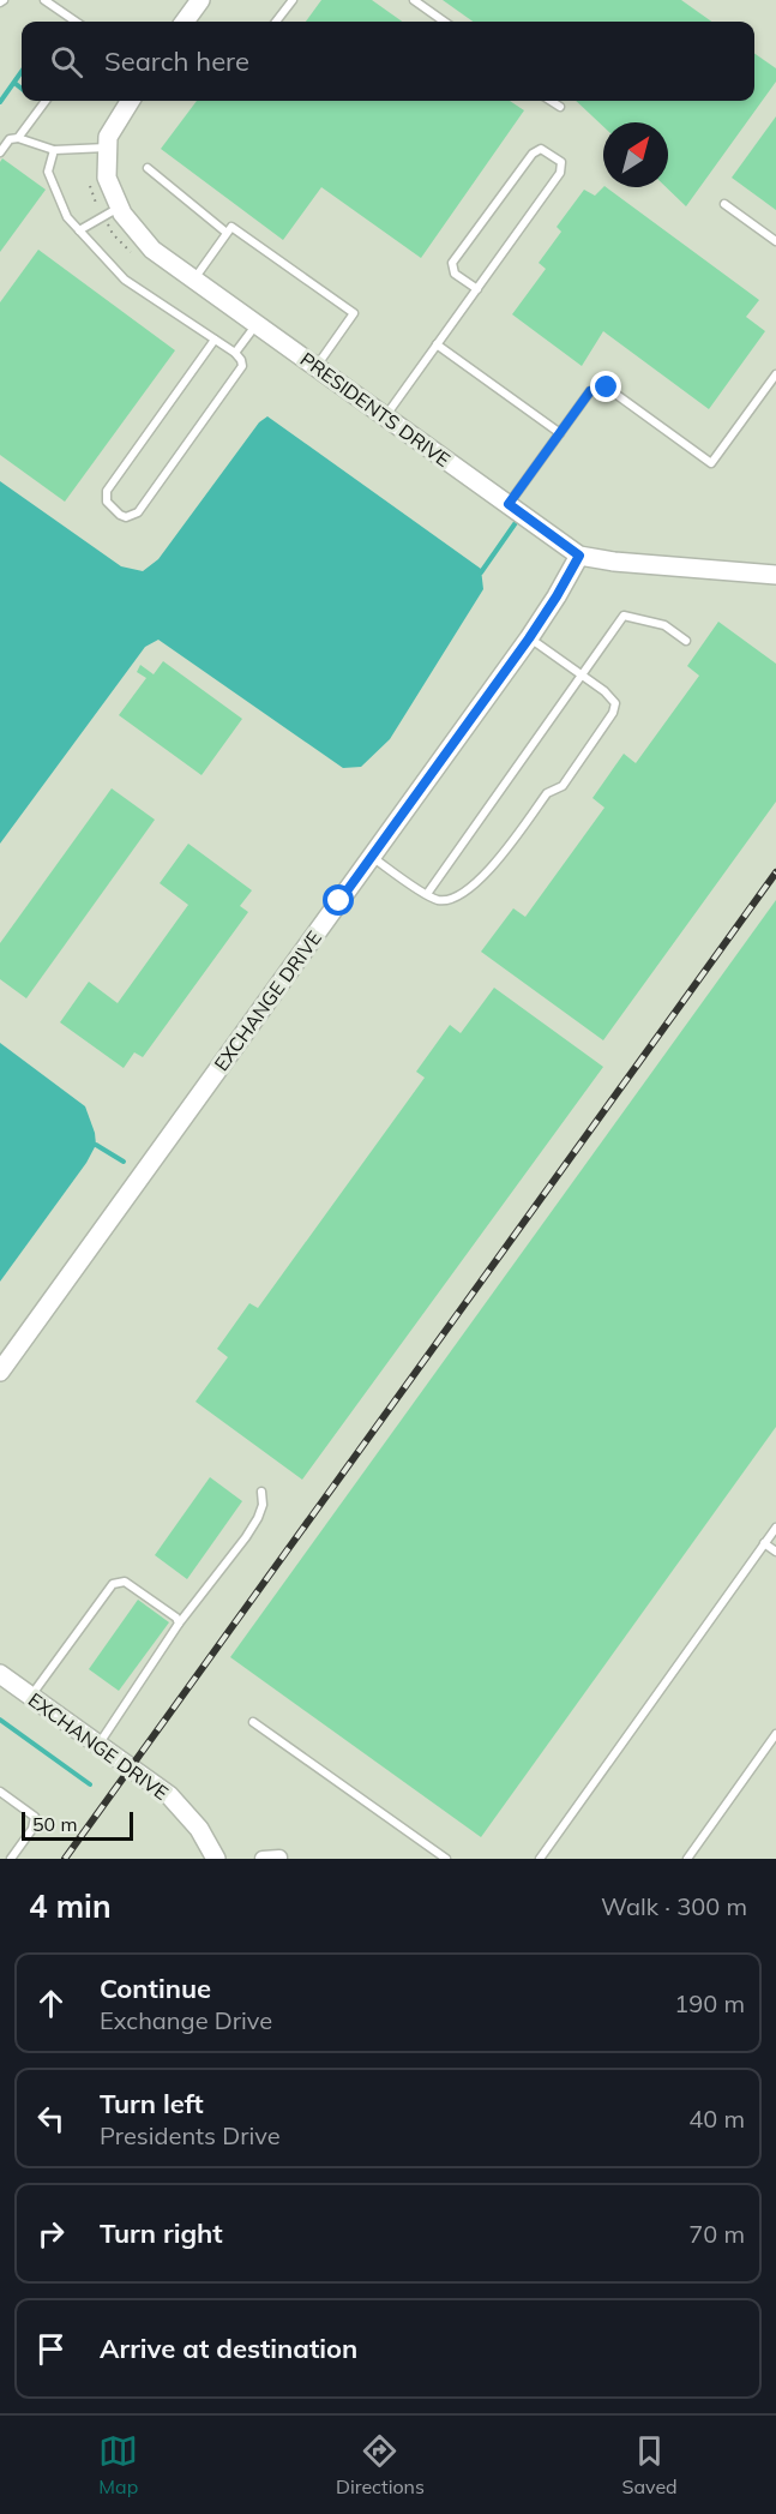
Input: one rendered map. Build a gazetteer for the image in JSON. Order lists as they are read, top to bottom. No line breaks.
{"streets":{"street":["PRESIDENTS DRIVE","EXCHANGE DRIVE"]},"crossings":[["PRESIDENTS DRIVE","EXCHANGE DRIVE"]],"scale_bar":"50 m","north":"top right","page":{"search":"Search here","scale":"50 m","heading":["4 min","Walk · 300 m"],"list":[["Continue","Exchange Drive","190 m"],["Turn left","Presidents Drive","40 m"],["Turn right","70 m"],"Arrive at destination"],"nav":["Map","Directions","Saved"]}}
